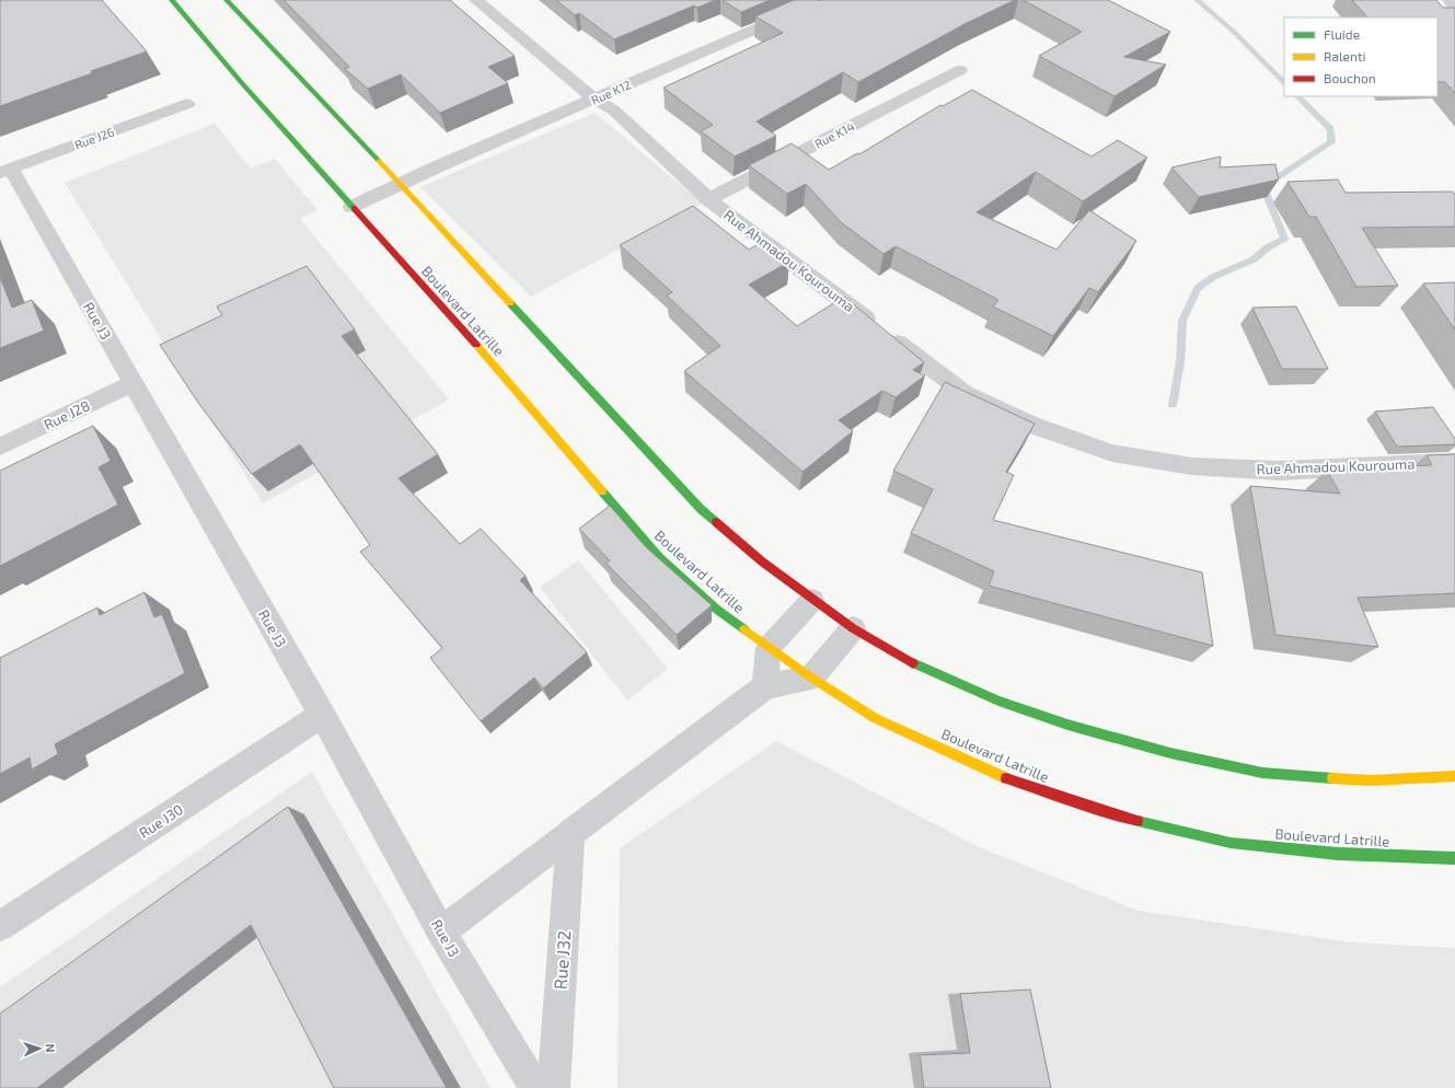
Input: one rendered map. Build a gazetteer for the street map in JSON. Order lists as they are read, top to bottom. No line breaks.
{"streets":{"main road":["Boulevard Latrille"],"street":["Rue K12","Rue K14","Rue J26","Rue Ahmadou Kourouma","Rue J3","Rue J28","Rue J30","Rue J32"]},"crossings":[["Rue K12","Rue Ahmadou Kourouma"],["Rue K12","Boulevard Latrille"],["Rue K14","Rue Ahmadou Kourouma"],["Rue J26","Rue J3"],["Rue J3","Rue J28"],["Rue J3","Rue J30"]],"legend":["Fluide","Ralenti","Bouchon"],"north":"right"}
